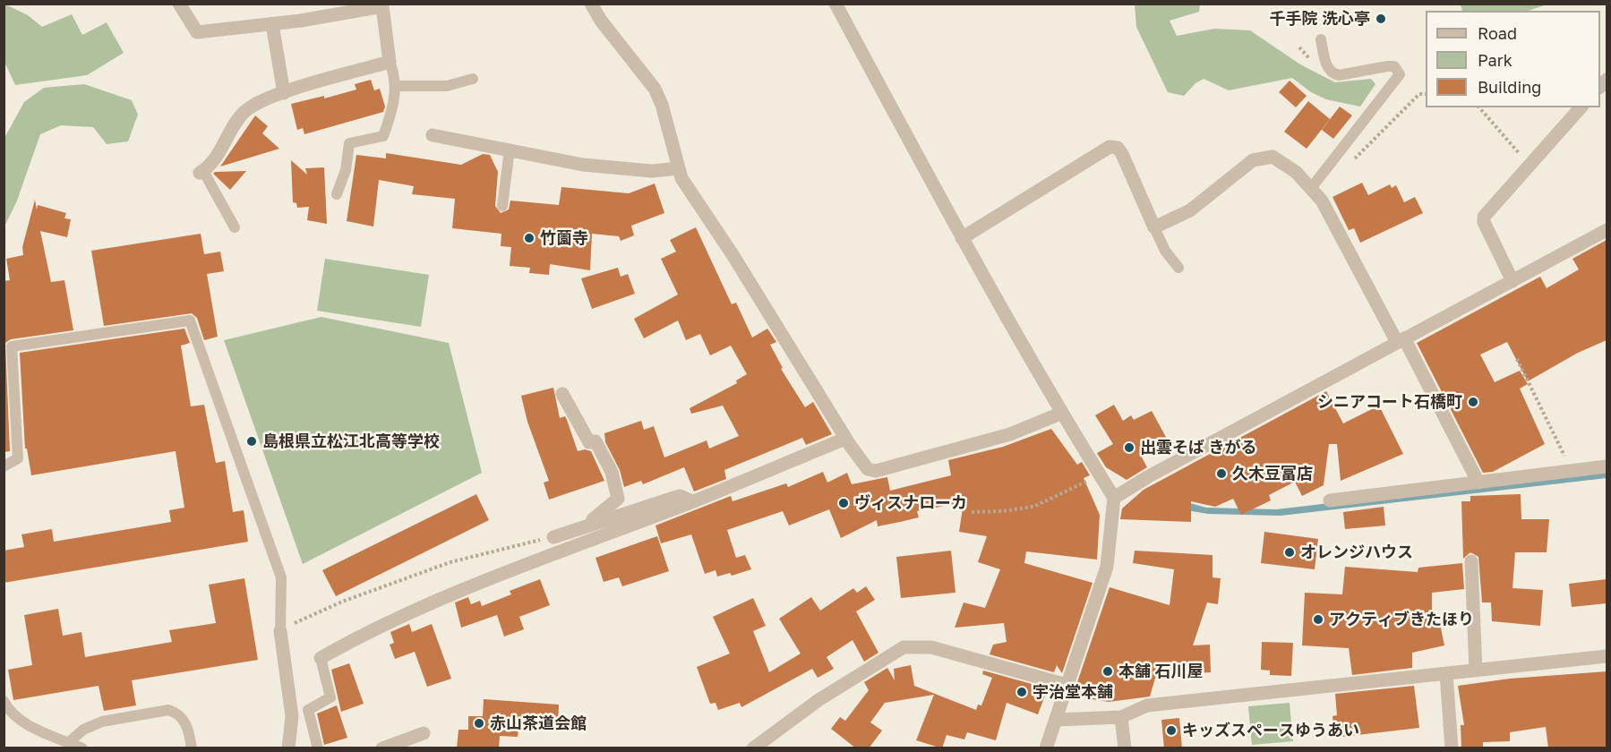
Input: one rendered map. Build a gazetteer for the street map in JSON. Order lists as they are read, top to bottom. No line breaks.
{"places":["千手院 洗心亭","竹薗寺","シニアコート石橋町","島根県立松江北高等学校","出雲そば きがる","久木豆富店","ヴィスナローカ","オレンジハウス","アクティブきたほり","本舗 石川屋","宇治堂本舗","赤山茶道会館","キッズスペースゆうあい"],"legend":["Road","Park","Building"]}
